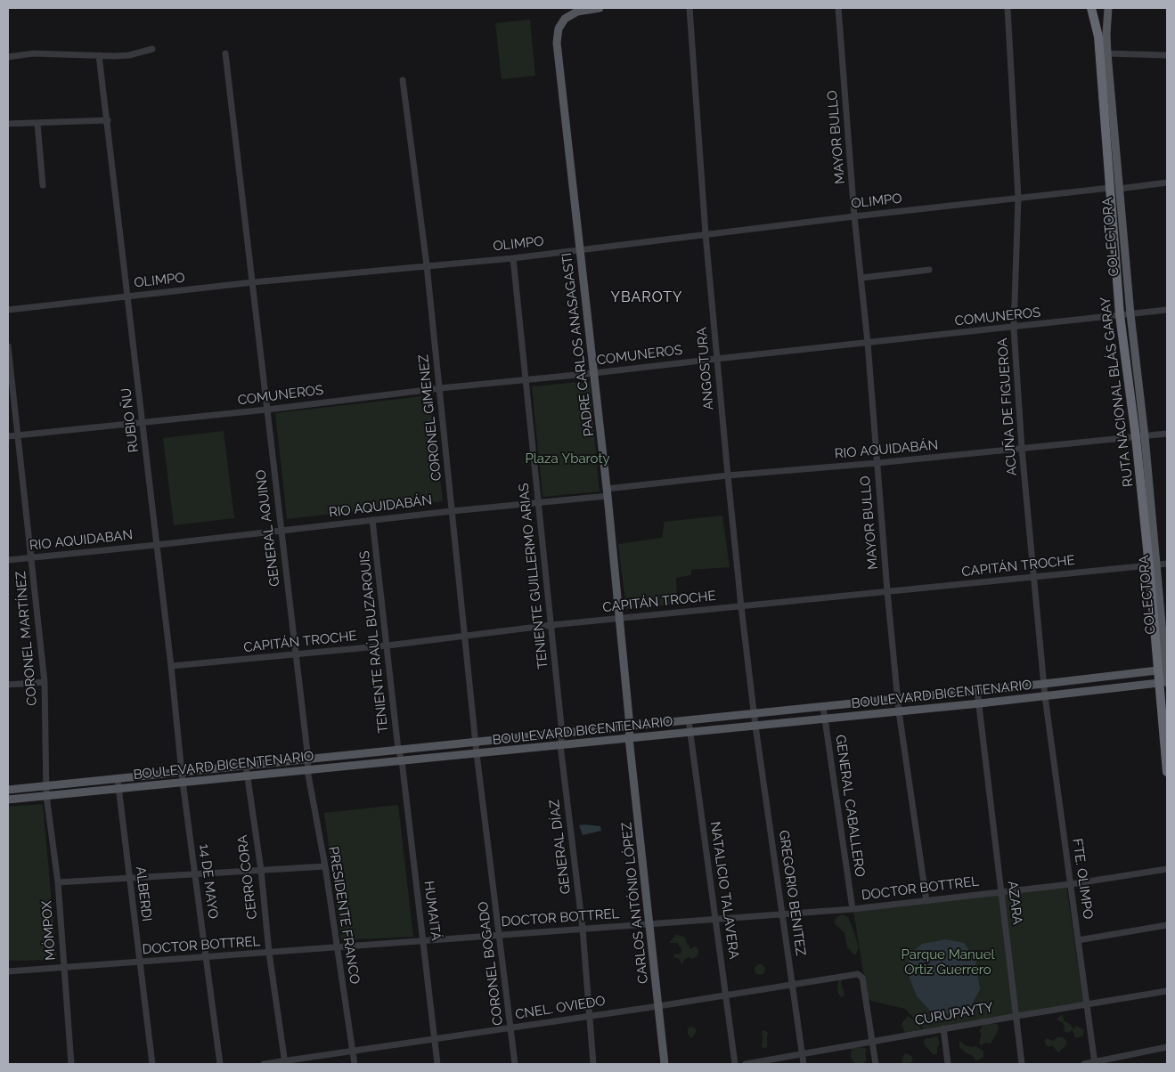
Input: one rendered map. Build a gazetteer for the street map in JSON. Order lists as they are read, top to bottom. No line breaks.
{"streets":{"highway":["RUTA NACIONAL BLÁS GARAY"],"main road":["COLECTORA","PADRE CARLOS ANASAGASTI","BOULEVARD BICENTENARIO","CARLOS ANTÓNIO LÓPEZ"],"street":["MAYOR BULLO","OLIMPO","COMUNEROS","ANGOSTURA","ACUÑA DE FIGUEROA","CORONEL GIMENEZ","RUBIO ÑU","RIO AQUIDABÁN","GENERAL AQUINO","RIO AQUIDABAN","CAPITÁN TROCHE","TENIENTE GUILLERMO ARIAS","CORONEL MARTÍNEZ","TENIENTE RAÚL BUZARQUIS","GENERAL CABALLERO","GENERAL DÍAZ","CERRO CORA","FTE. OLIMPO","14 DE MAYO","DOCTOR BOTTREL","NATALICIO TALAVERA","GREGORIO BENITEZ","ALBERDI","AZARA","HUMAITÁ","PRESIDENTE FRANCO","MÓMPOX","CORONEL BOGADO","CNEL. OVIEDO","CURUPAYTY"]},"crossings":[["MAYOR BULLO","OLIMPO"],["MAYOR BULLO","COMUNEROS"],["MAYOR BULLO","RIO AQUIDABÁN"],["MAYOR BULLO","CAPITÁN TROCHE"],["MAYOR BULLO","BOULEVARD BICENTENARIO"],["MAYOR BULLO","DOCTOR BOTTREL"],["OLIMPO","COLECTORA"],["OLIMPO","PADRE CARLOS ANASAGASTI"],["OLIMPO","ANGOSTURA"],["OLIMPO","RUTA NACIONAL BLÁS GARAY"],["OLIMPO","ACUÑA DE FIGUEROA"],["OLIMPO","CORONEL GIMENEZ"],["OLIMPO","RUBIO ÑU"],["OLIMPO","GENERAL AQUINO"],["OLIMPO","TENIENTE GUILLERMO ARIAS"],["COLECTORA","COMUNEROS"],["COLECTORA","RUTA NACIONAL BLÁS GARAY"],["COLECTORA","RIO AQUIDABÁN"],["COMUNEROS","PADRE CARLOS ANASAGASTI"],["COMUNEROS","ANGOSTURA"],["COMUNEROS","RUTA NACIONAL BLÁS GARAY"],["COMUNEROS","ACUÑA DE FIGUEROA"],["COMUNEROS","CORONEL GIMENEZ"],["COMUNEROS","RUBIO ÑU"],["COMUNEROS","GENERAL AQUINO"],["COMUNEROS","TENIENTE GUILLERMO ARIAS"],["COMUNEROS","CORONEL MARTÍNEZ"],["PADRE CARLOS ANASAGASTI","RIO AQUIDABÁN"],["PADRE CARLOS ANASAGASTI","CAPITÁN TROCHE"],["PADRE CARLOS ANASAGASTI","BOULEVARD BICENTENARIO"],["PADRE CARLOS ANASAGASTI","CARLOS ANTÓNIO LÓPEZ"],["ANGOSTURA","RIO AQUIDABÁN"],["ANGOSTURA","CAPITÁN TROCHE"],["ANGOSTURA","BOULEVARD BICENTENARIO"],["ANGOSTURA","GREGORIO BENITEZ"],["RUTA NACIONAL BLÁS GARAY","RIO AQUIDABÁN"],["RUTA NACIONAL BLÁS GARAY","CAPITÁN TROCHE"],["RUTA NACIONAL BLÁS GARAY","BOULEVARD BICENTENARIO"],["ACUÑA DE FIGUEROA","RIO AQUIDABÁN"],["ACUÑA DE FIGUEROA","CAPITÁN TROCHE"],["ACUÑA DE FIGUEROA","BOULEVARD BICENTENARIO"],["ACUÑA DE FIGUEROA","FTE. OLIMPO"],["CORONEL GIMENEZ","RIO AQUIDABÁN"],["CORONEL GIMENEZ","CAPITÁN TROCHE"],["CORONEL GIMENEZ","BOULEVARD BICENTENARIO"],["CORONEL GIMENEZ","CORONEL BOGADO"],["RUBIO ÑU","RIO AQUIDABÁN"],["RUBIO ÑU","RIO AQUIDABAN"],["RUBIO ÑU","CAPITÁN TROCHE"],["RUBIO ÑU","BOULEVARD BICENTENARIO"],["RUBIO ÑU","14 DE MAYO"],["RIO AQUIDABÁN","GENERAL AQUINO"],["RIO AQUIDABÁN","RIO AQUIDABAN"],["RIO AQUIDABÁN","TENIENTE GUILLERMO ARIAS"],["RIO AQUIDABÁN","TENIENTE RAÚL BUZARQUIS"],["GENERAL AQUINO","CAPITÁN TROCHE"],["GENERAL AQUINO","BOULEVARD BICENTENARIO"],["GENERAL AQUINO","PRESIDENTE FRANCO"],["RIO AQUIDABAN","CORONEL MARTÍNEZ"],["CAPITÁN TROCHE","TENIENTE GUILLERMO ARIAS"],["CAPITÁN TROCHE","TENIENTE RAÚL BUZARQUIS"],["TENIENTE GUILLERMO ARIAS","BOULEVARD BICENTENARIO"],["TENIENTE GUILLERMO ARIAS","GENERAL DÍAZ"],["CORONEL MARTÍNEZ","BOULEVARD BICENTENARIO"],["CORONEL MARTÍNEZ","MÓMPOX"],["TENIENTE RAÚL BUZARQUIS","BOULEVARD BICENTENARIO"],["TENIENTE RAÚL BUZARQUIS","HUMAITÁ"],["BOULEVARD BICENTENARIO","GENERAL CABALLERO"],["BOULEVARD BICENTENARIO","GENERAL DÍAZ"],["BOULEVARD BICENTENARIO","CERRO CORA"],["BOULEVARD BICENTENARIO","FTE. OLIMPO"],["BOULEVARD BICENTENARIO","14 DE MAYO"],["BOULEVARD BICENTENARIO","NATALICIO TALAVERA"],["BOULEVARD BICENTENARIO","GREGORIO BENITEZ"],["BOULEVARD BICENTENARIO","ALBERDI"],["BOULEVARD BICENTENARIO","CARLOS ANTÓNIO LÓPEZ"],["BOULEVARD BICENTENARIO","AZARA"],["BOULEVARD BICENTENARIO","HUMAITÁ"],["BOULEVARD BICENTENARIO","PRESIDENTE FRANCO"],["BOULEVARD BICENTENARIO","MÓMPOX"],["BOULEVARD BICENTENARIO","CORONEL BOGADO"],["GENERAL CABALLERO","DOCTOR BOTTREL"],["GENERAL DÍAZ","DOCTOR BOTTREL"],["GENERAL DÍAZ","CNEL. OVIEDO"],["CERRO CORA","DOCTOR BOTTREL"],["CERRO CORA","CNEL. OVIEDO"],["FTE. OLIMPO","DOCTOR BOTTREL"],["FTE. OLIMPO","CURUPAYTY"],["14 DE MAYO","DOCTOR BOTTREL"],["DOCTOR BOTTREL","NATALICIO TALAVERA"],["DOCTOR BOTTREL","GREGORIO BENITEZ"],["DOCTOR BOTTREL","ALBERDI"],["DOCTOR BOTTREL","CARLOS ANTÓNIO LÓPEZ"],["DOCTOR BOTTREL","AZARA"],["DOCTOR BOTTREL","HUMAITÁ"],["DOCTOR BOTTREL","PRESIDENTE FRANCO"],["DOCTOR BOTTREL","MÓMPOX"],["DOCTOR BOTTREL","CORONEL BOGADO"],["NATALICIO TALAVERA","CNEL. OVIEDO"],["GREGORIO BENITEZ","CNEL. OVIEDO"],["GREGORIO BENITEZ","CURUPAYTY"],["CARLOS ANTÓNIO LÓPEZ","CNEL. OVIEDO"],["AZARA","CURUPAYTY"],["HUMAITÁ","CNEL. OVIEDO"],["PRESIDENTE FRANCO","CNEL. OVIEDO"],["CORONEL BOGADO","CNEL. OVIEDO"],["CNEL. OVIEDO","CURUPAYTY"]],"districts":["YBAROTY"],"parks":["Plaza Ybaroty","Parque Manuel Ortiz Guerrero"]}
